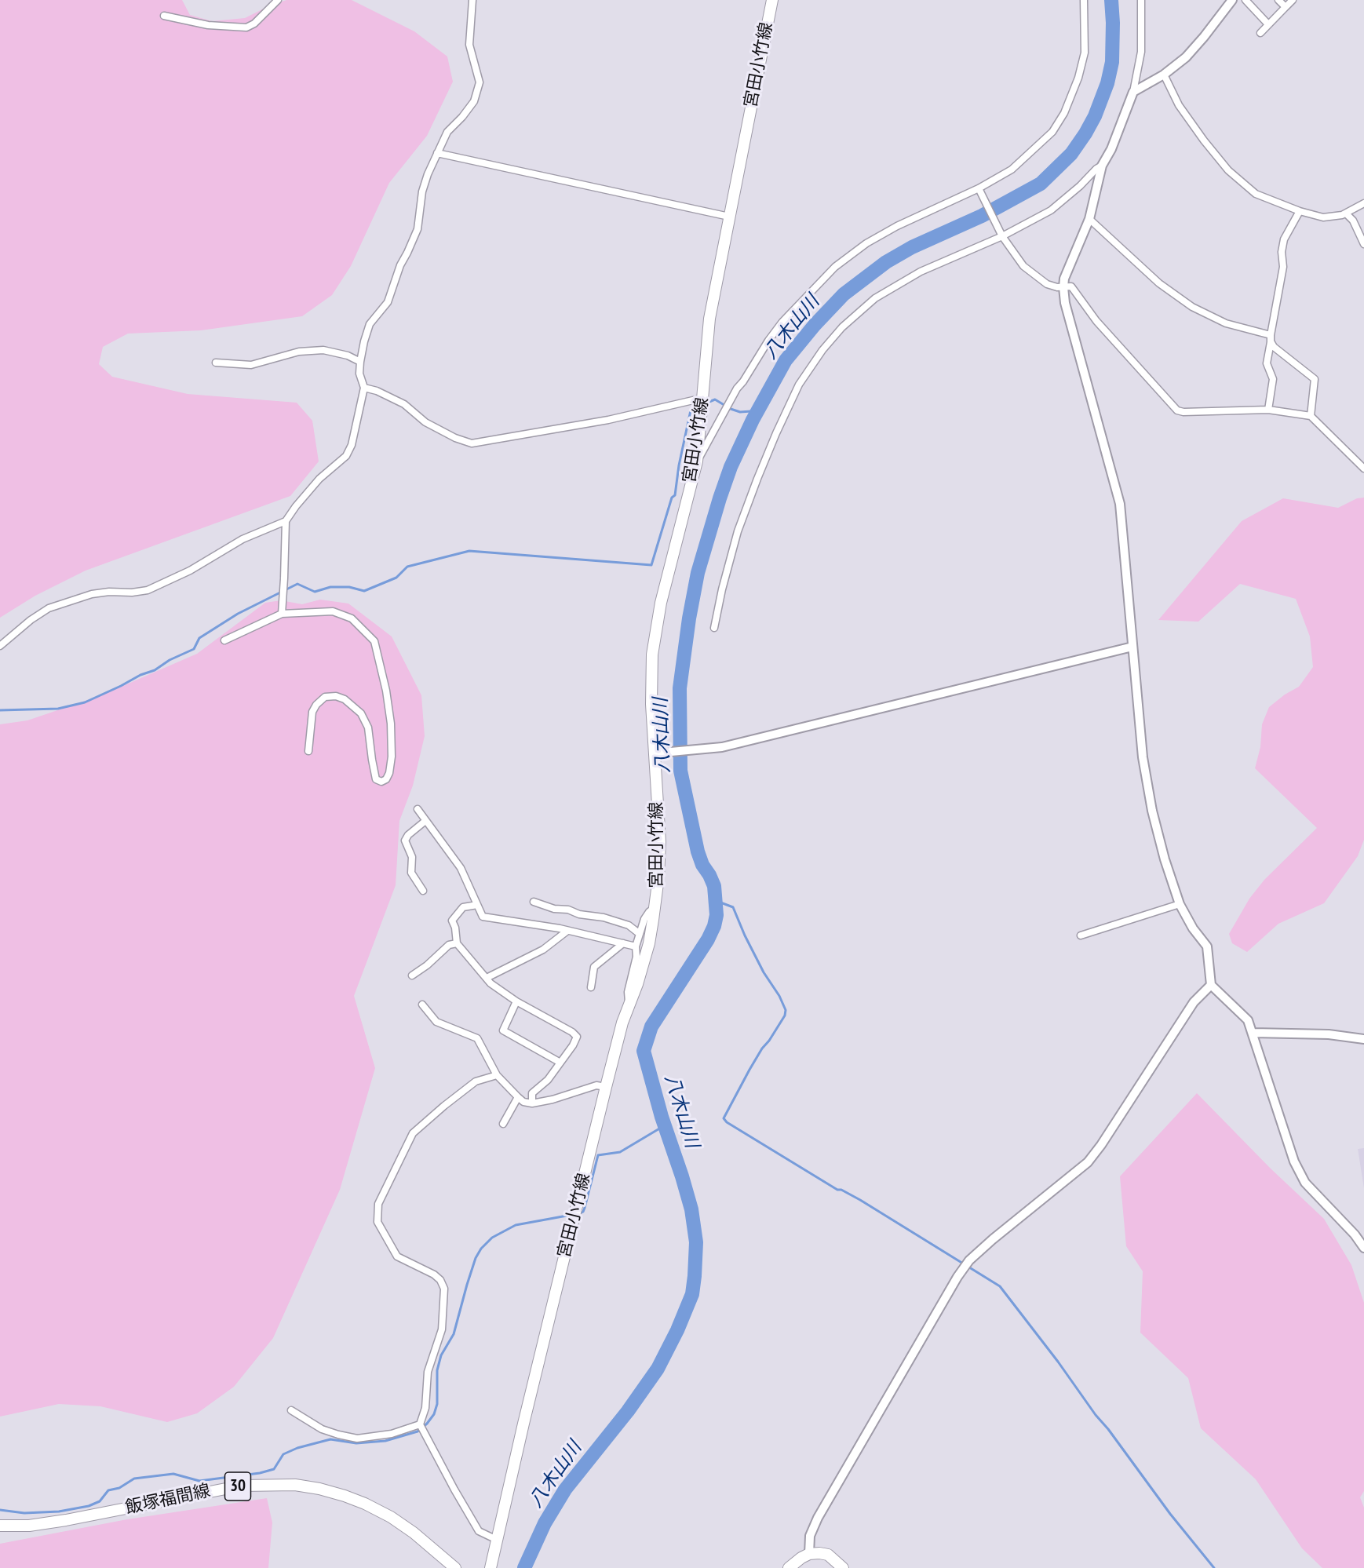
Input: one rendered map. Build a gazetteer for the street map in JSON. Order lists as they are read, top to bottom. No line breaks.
{"streets":{"main road":["宮田小竹線","30","飯塚福間線"]},"water":["八木山川"]}
